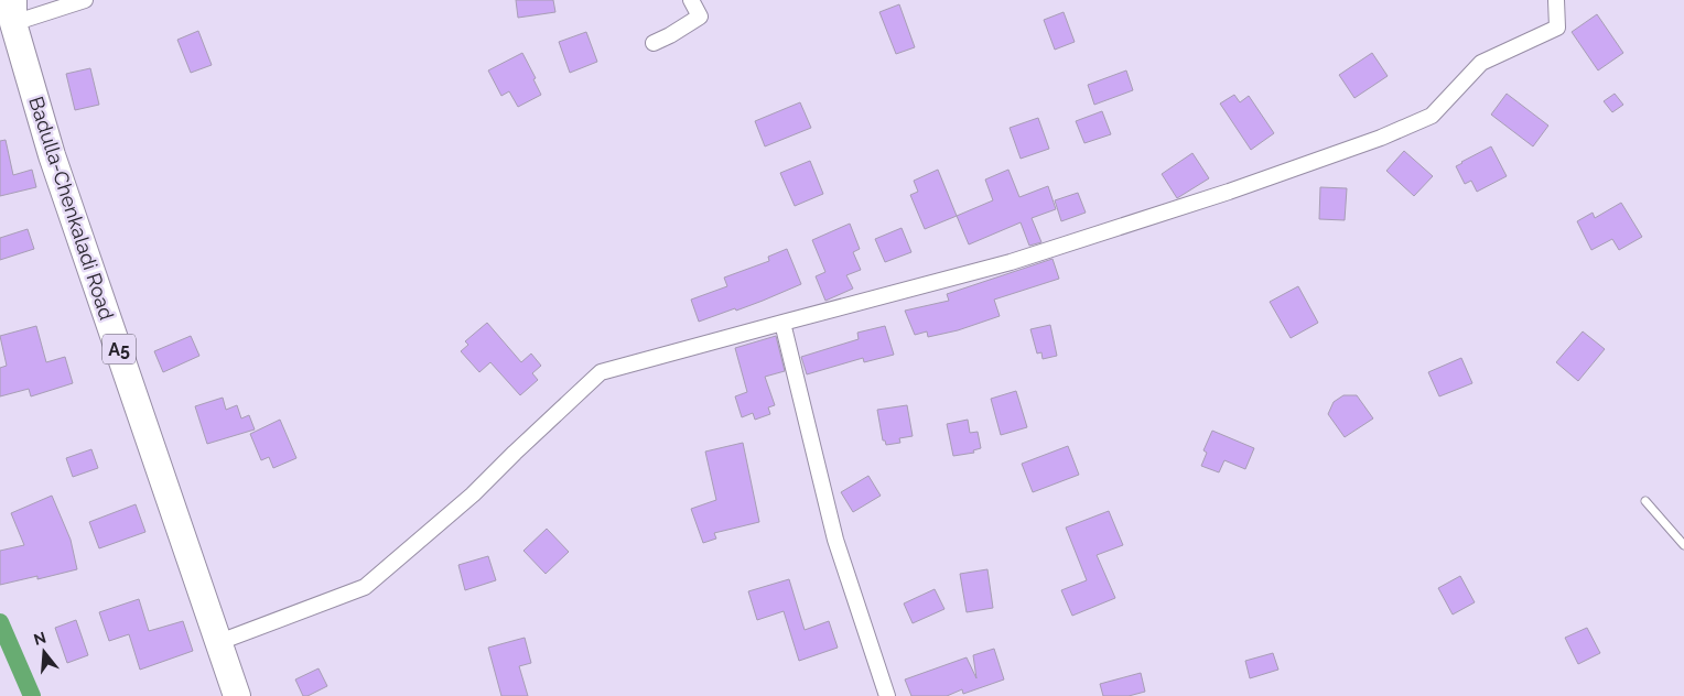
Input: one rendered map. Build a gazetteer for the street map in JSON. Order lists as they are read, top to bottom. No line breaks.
{"streets":{"highway":["Badulla-Chenkaladi Road","A5"]},"north":"top"}
